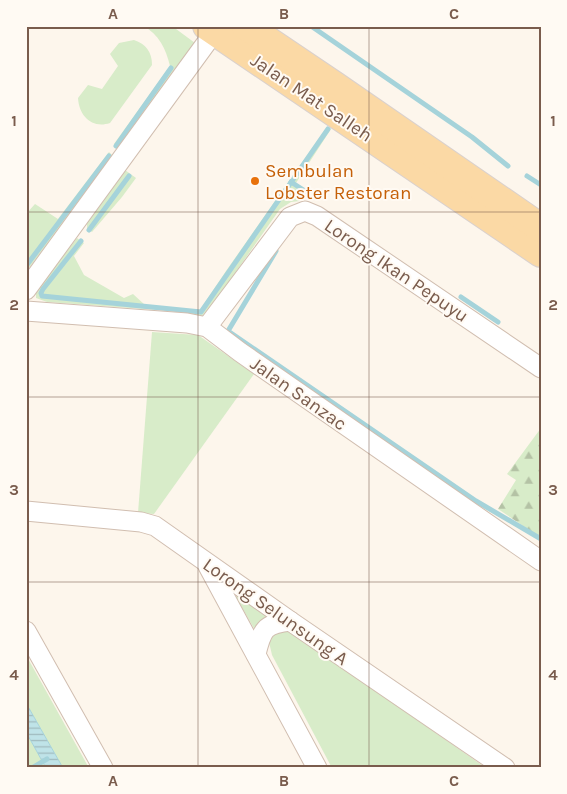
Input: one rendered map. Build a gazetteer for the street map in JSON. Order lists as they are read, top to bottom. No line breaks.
{"streets":{"main road":["Jalan Mat Salleh"],"street":["Lorong Ikan Pepuyu","Jalan Sanzac","Lorong Selunsung A"]},"crossings":[["Lorong Ikan Pepuyu","Jalan Sanzac"]],"places":["Sembulan Lobster Restoran"],"grid":{"columns":["A","B","C"],"rows":["1","2","3","4"]}}
